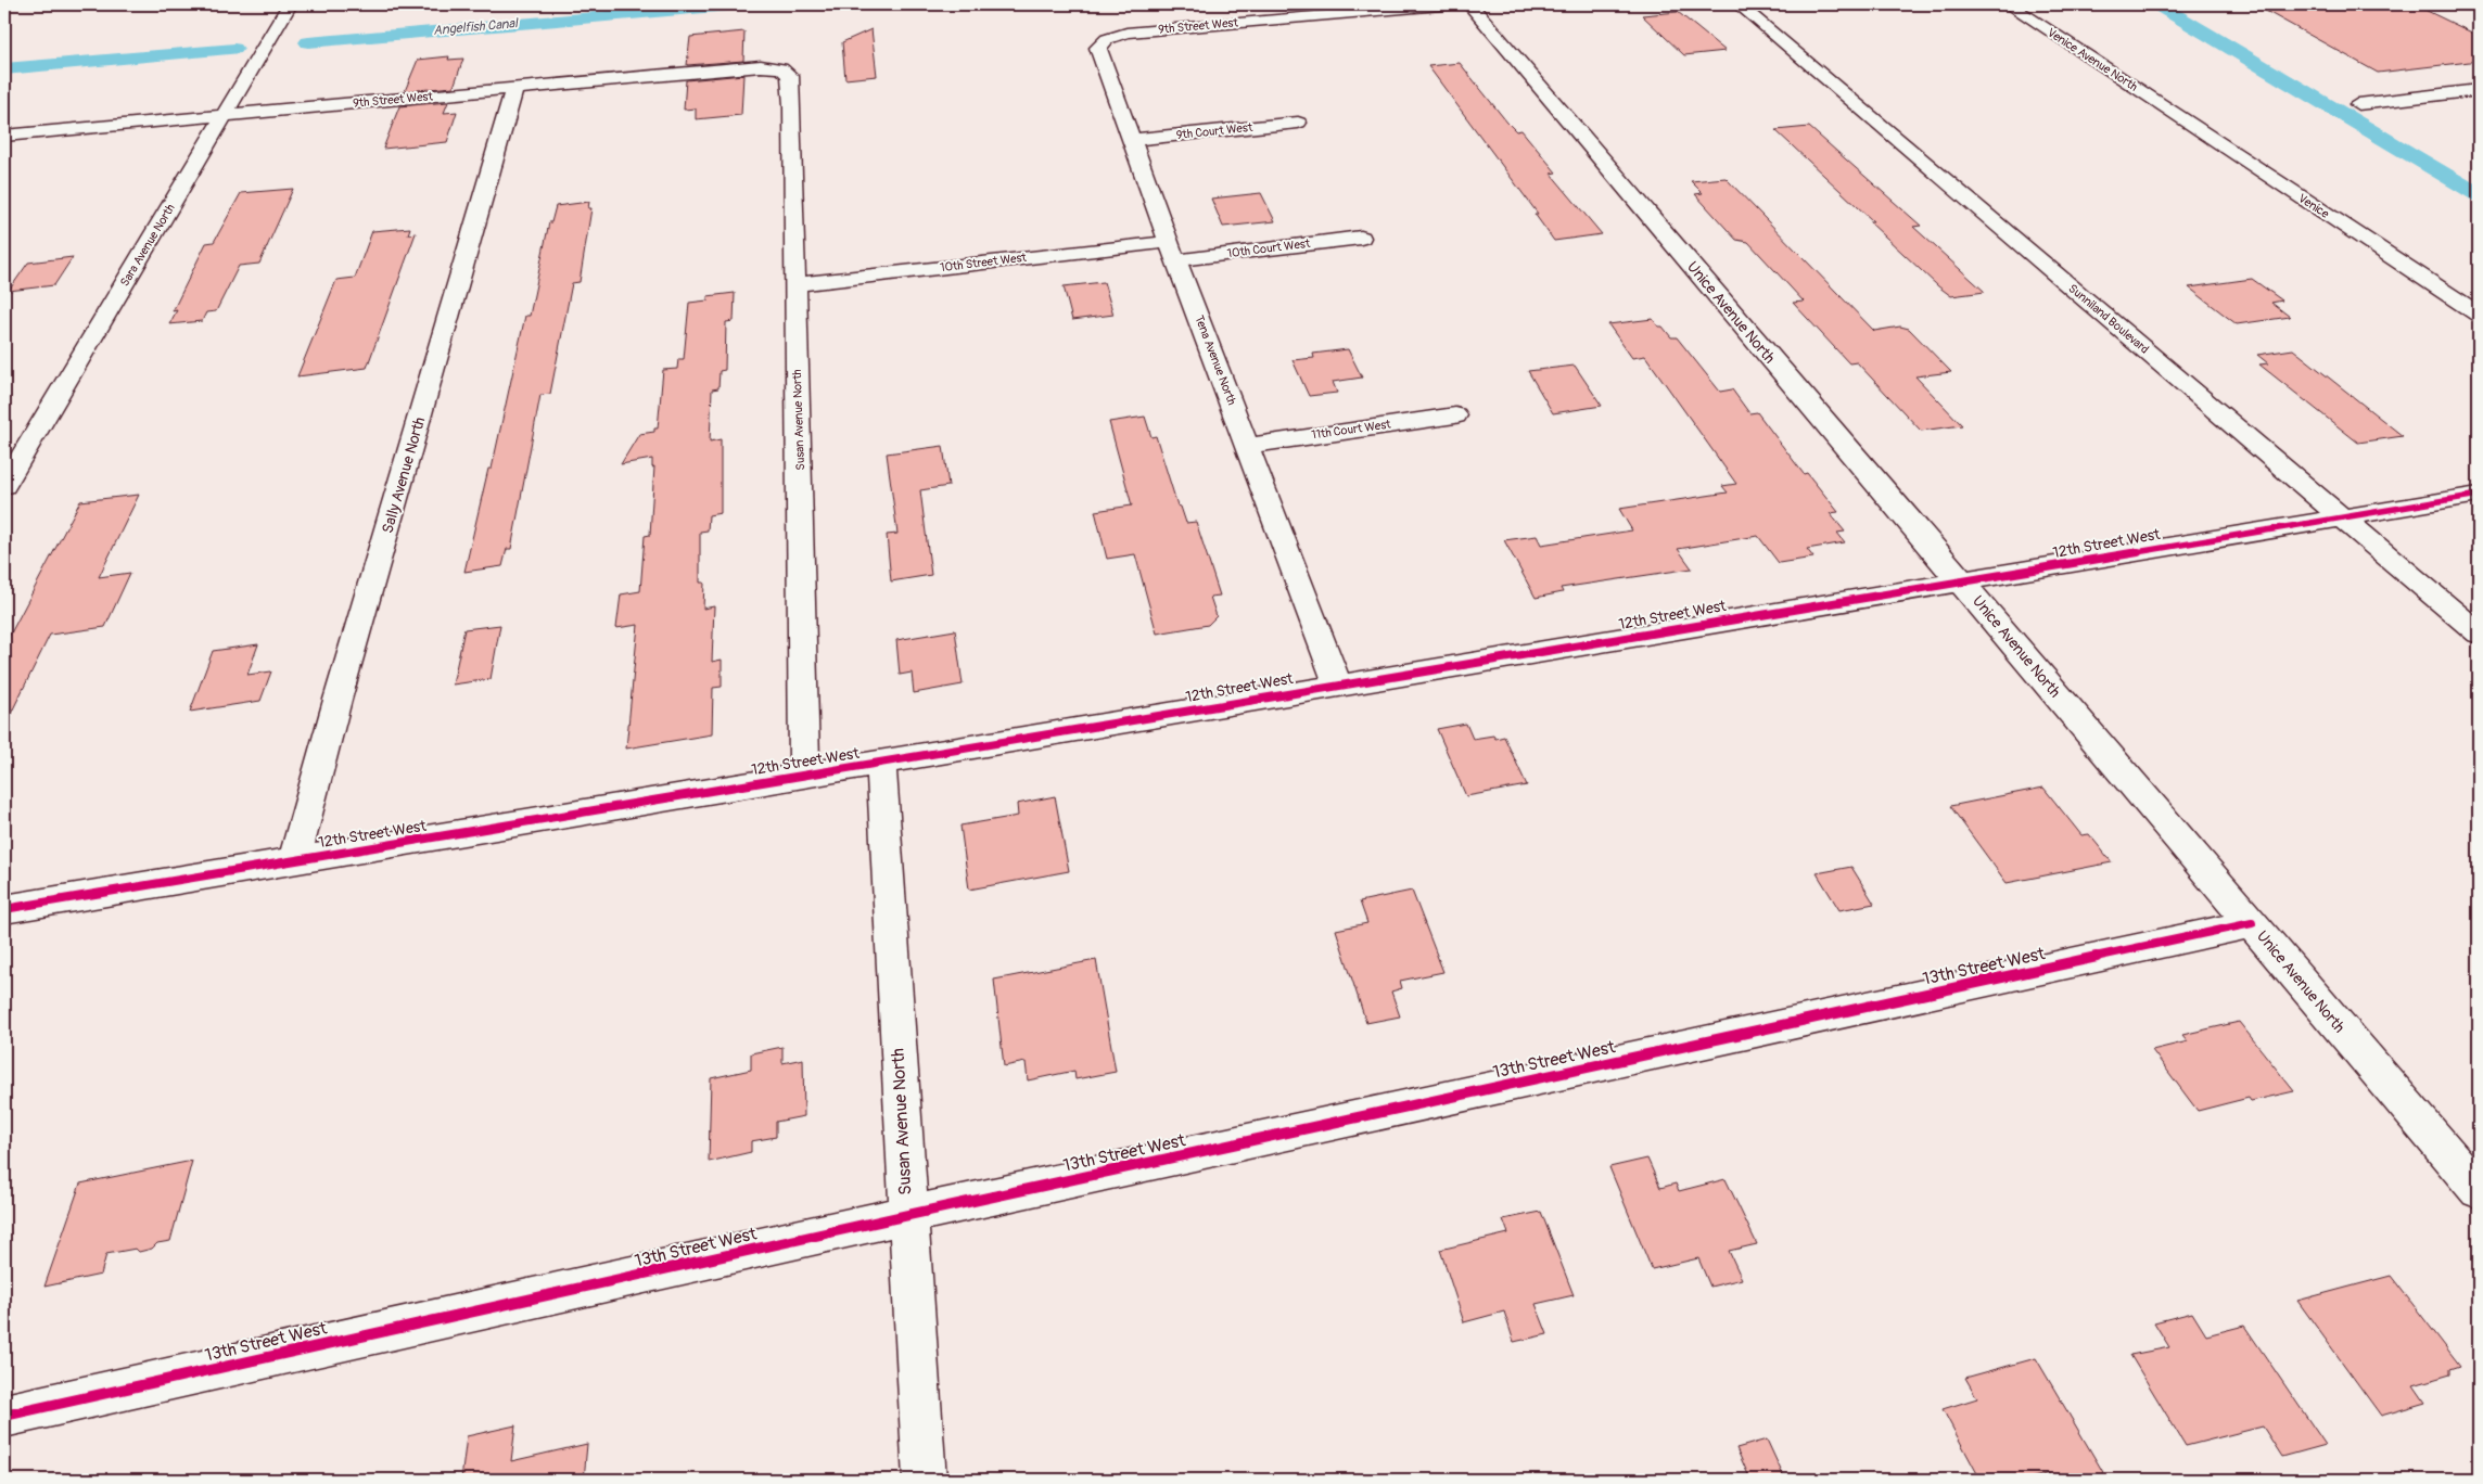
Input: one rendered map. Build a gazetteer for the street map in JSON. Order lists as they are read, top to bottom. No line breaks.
{"streets":{"street":["9th Street West","Venice Avenue North","9th Court West","Venice","Sara Avenue North","10th Court West","10th Street West","Unice Avenue North","Sunniland Boulevard","Tena Avenue North","Susan Avenue North","11th Court West","Sally Avenue North","12th Street West","13th Street West"]},"crossings":[["9th Street West","Sara Avenue North"],["9th Street West","Tena Avenue North"],["9th Street West","Susan Avenue North"],["9th Street West","Sally Avenue North"],["Venice Avenue North","Venice"],["9th Court West","Tena Avenue North"],["10th Court West","10th Street West"],["10th Court West","Tena Avenue North"],["10th Street West","Tena Avenue North"],["10th Street West","Susan Avenue North"],["Unice Avenue North","12th Street West"],["Unice Avenue North","13th Street West"],["Sunniland Boulevard","12th Street West"],["Tena Avenue North","11th Court West"],["Tena Avenue North","12th Street West"],["Susan Avenue North","12th Street West"],["Susan Avenue North","13th Street West"],["Sally Avenue North","12th Street West"]],"water":["Angelfish Canal"]}
